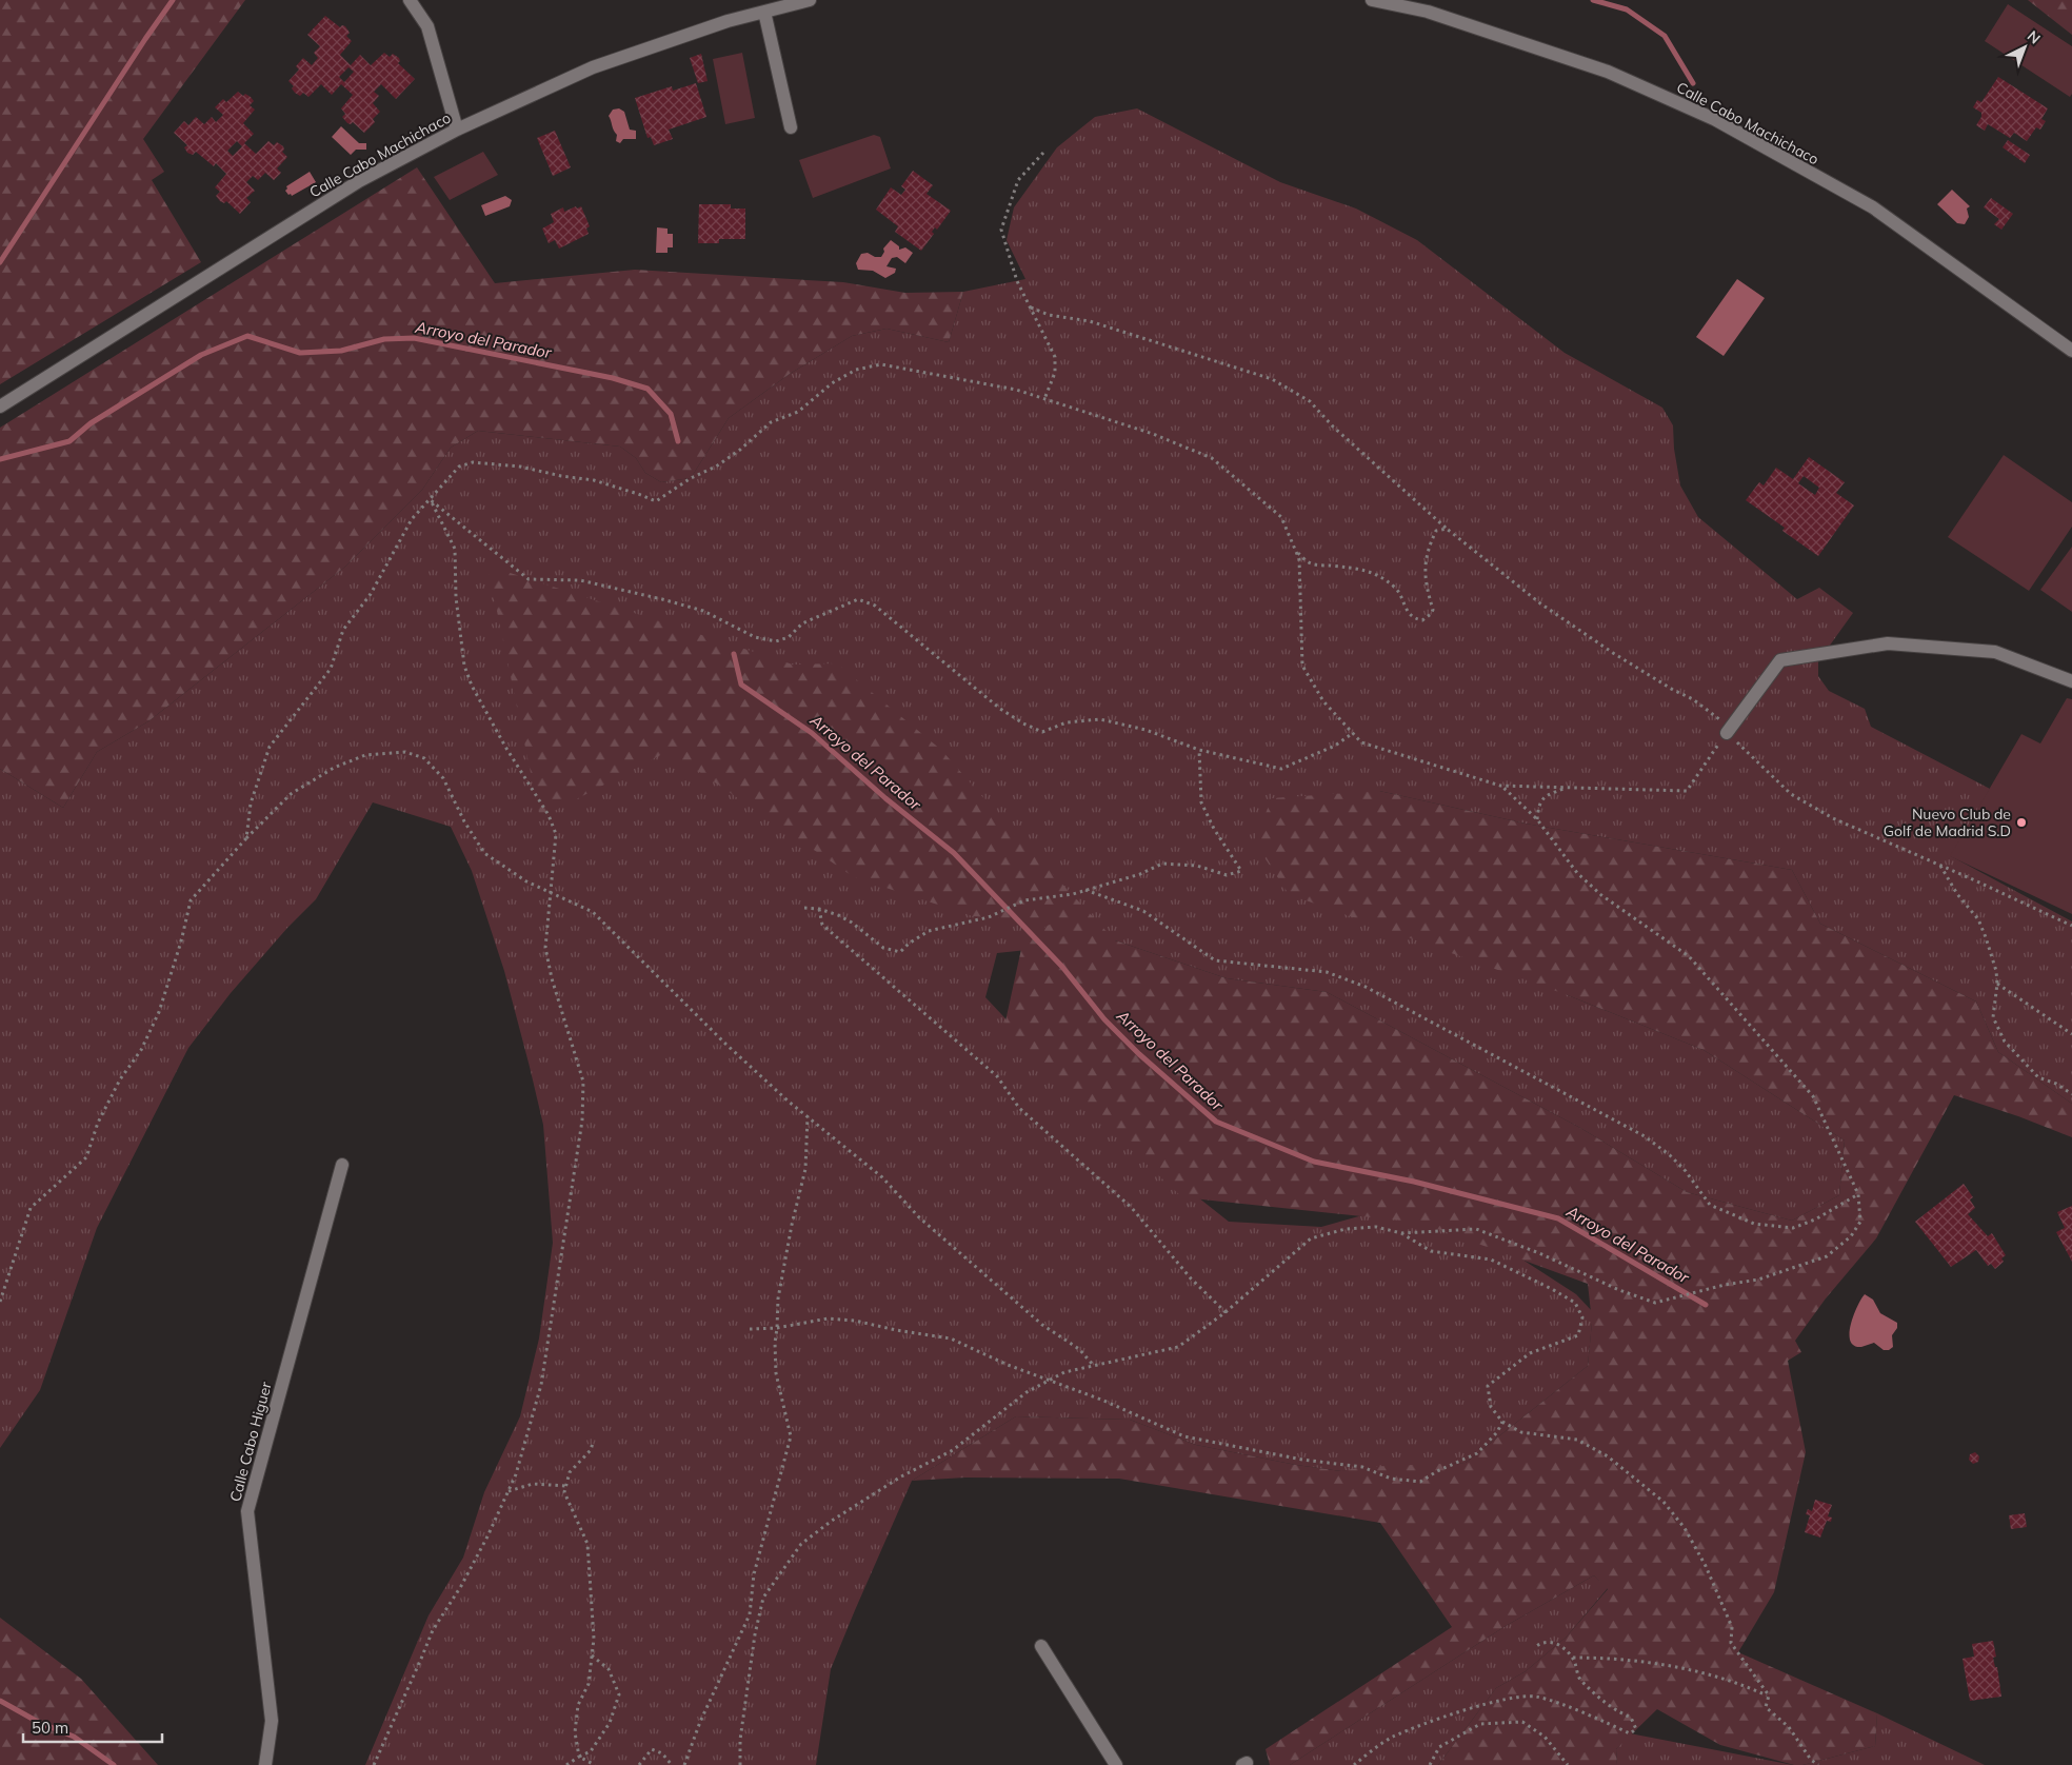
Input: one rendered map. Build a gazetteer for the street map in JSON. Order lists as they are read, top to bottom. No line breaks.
{"streets":{"street":["Calle Cabo Machichaco","Calle Cabo Higuer"]},"water":["Arroyo del Parador"],"places":["Nuevo Club de Golf de Madrid S.D"],"scale_bar":"50 m","north":"top right"}
